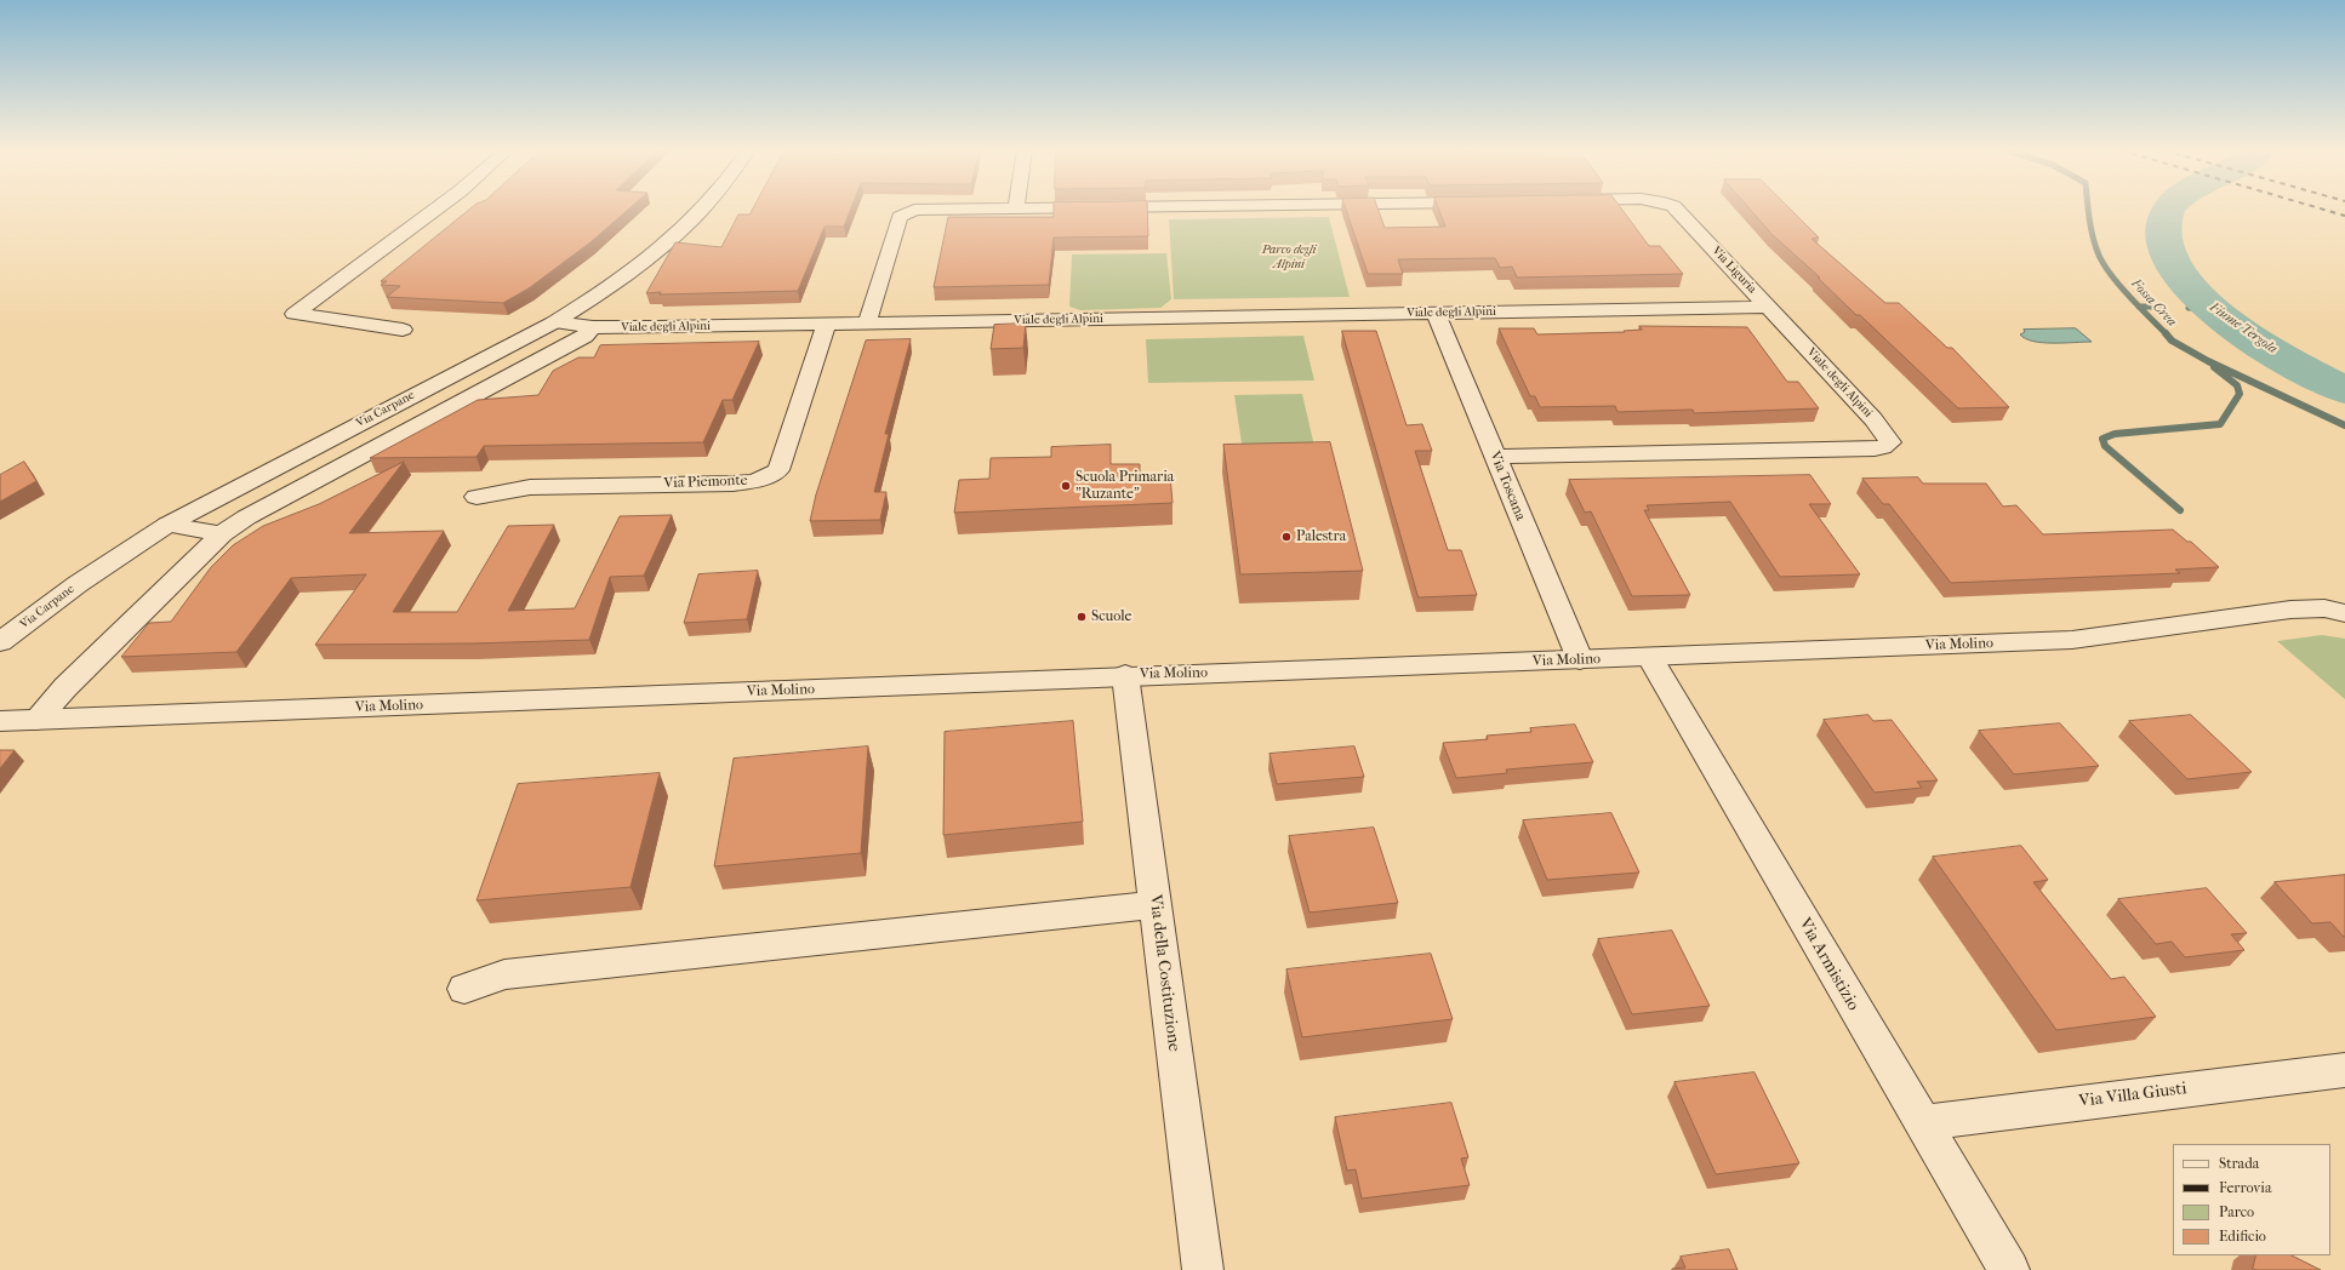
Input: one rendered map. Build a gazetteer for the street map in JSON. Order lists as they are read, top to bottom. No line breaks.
{"streets":{"street":["Via Liguria","Viale degli Alpini","Via Carpane","Via Piemonte","Via Toscana","Via Molino","Via Armistizio","Via della Costituzione","Via Villa Giusti"]},"crossings":[["Via Liguria","Viale degli Alpini"],["Viale degli Alpini","Via Carpane"],["Viale degli Alpini","Via Piemonte"],["Viale degli Alpini","Via Toscana"],["Via Toscana","Via Molino"],["Via Molino","Via Armistizio"],["Via Molino","Via della Costituzione"],["Via Armistizio","Via Villa Giusti"]],"water":["Fossa Crea","Fiume Tergola"],"parks":["Parco degli Alpini"],"places":["Scuola Primaria \"Ruzante\"","Palestra","Scuole"],"legend":["Strada","Ferrovia","Parco","Edificio"]}
